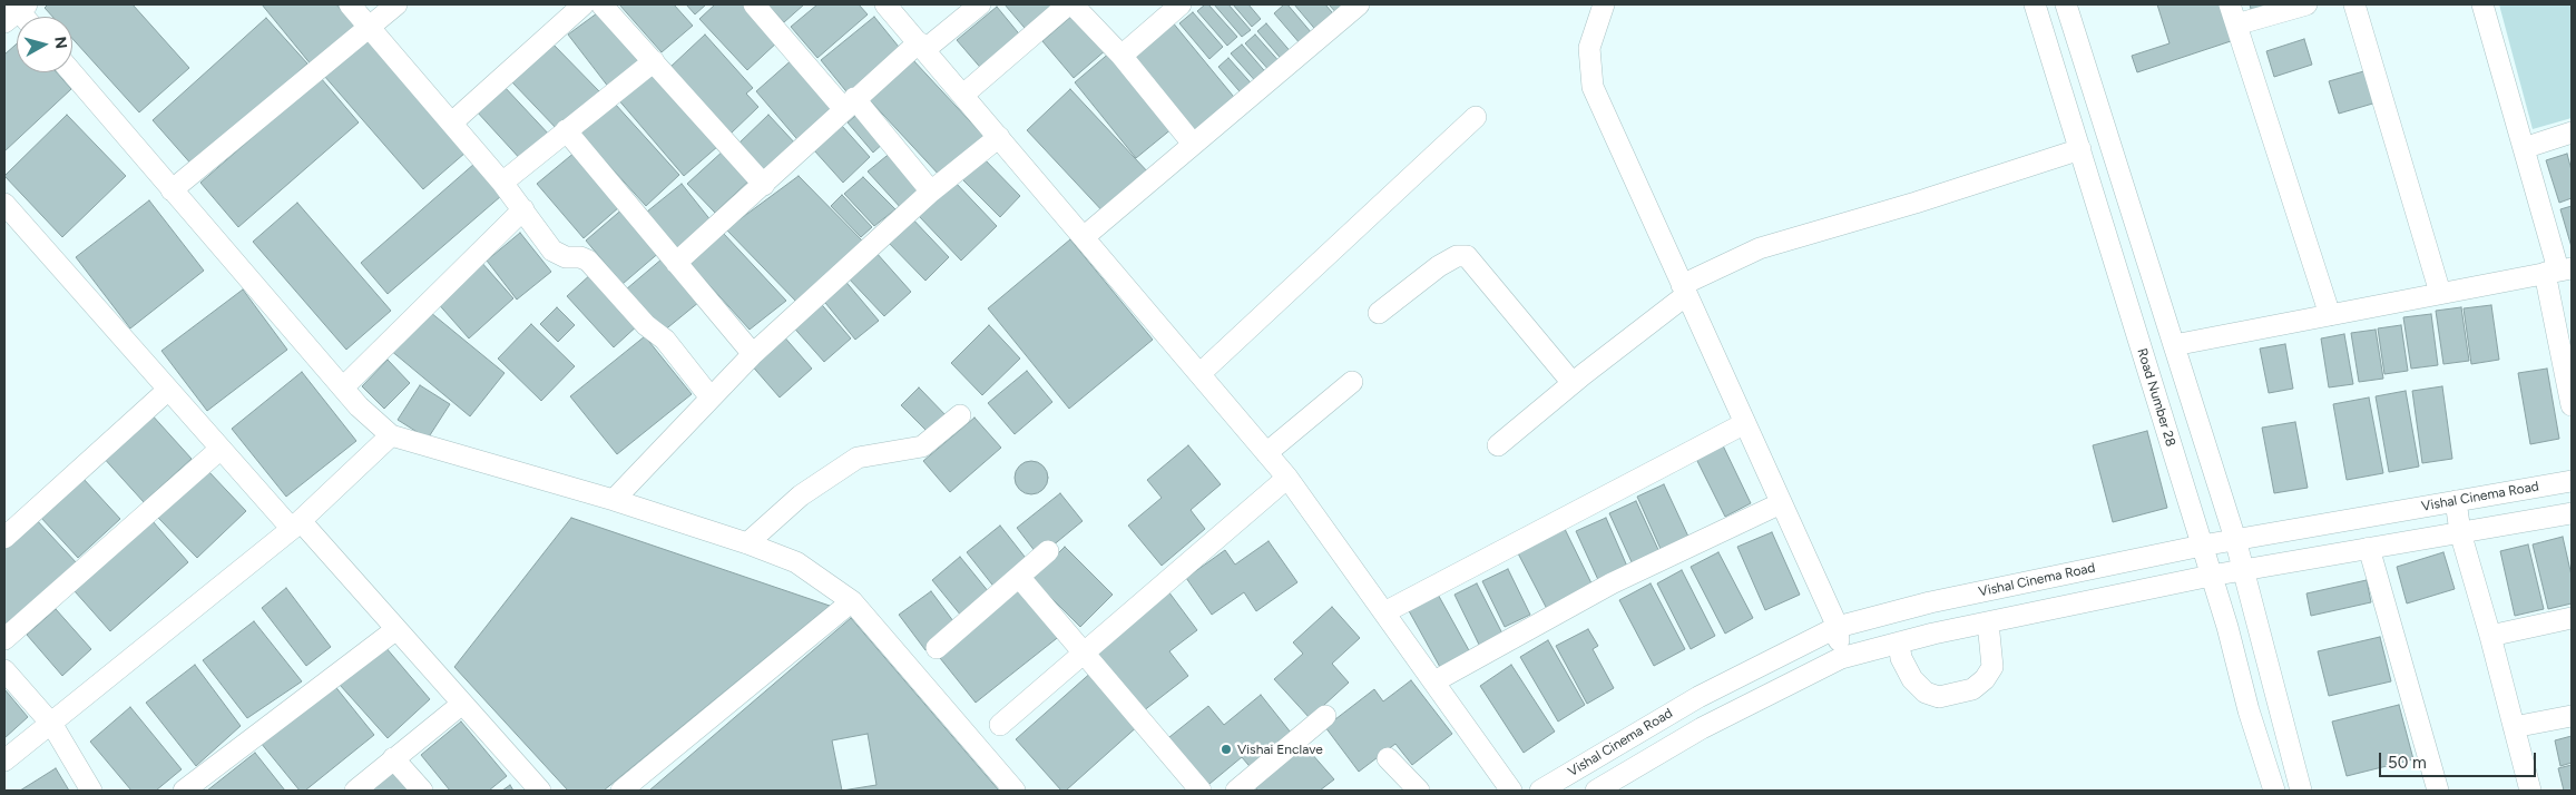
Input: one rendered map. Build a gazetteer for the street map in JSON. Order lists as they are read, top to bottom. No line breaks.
{"streets":{"street":["Road Number 28","Vishal Cinema Road"]},"crossings":[["Road Number 28","Vishal Cinema Road"]],"places":["Vishai Enclave"],"scale_bar":"50 m","north":"right"}
